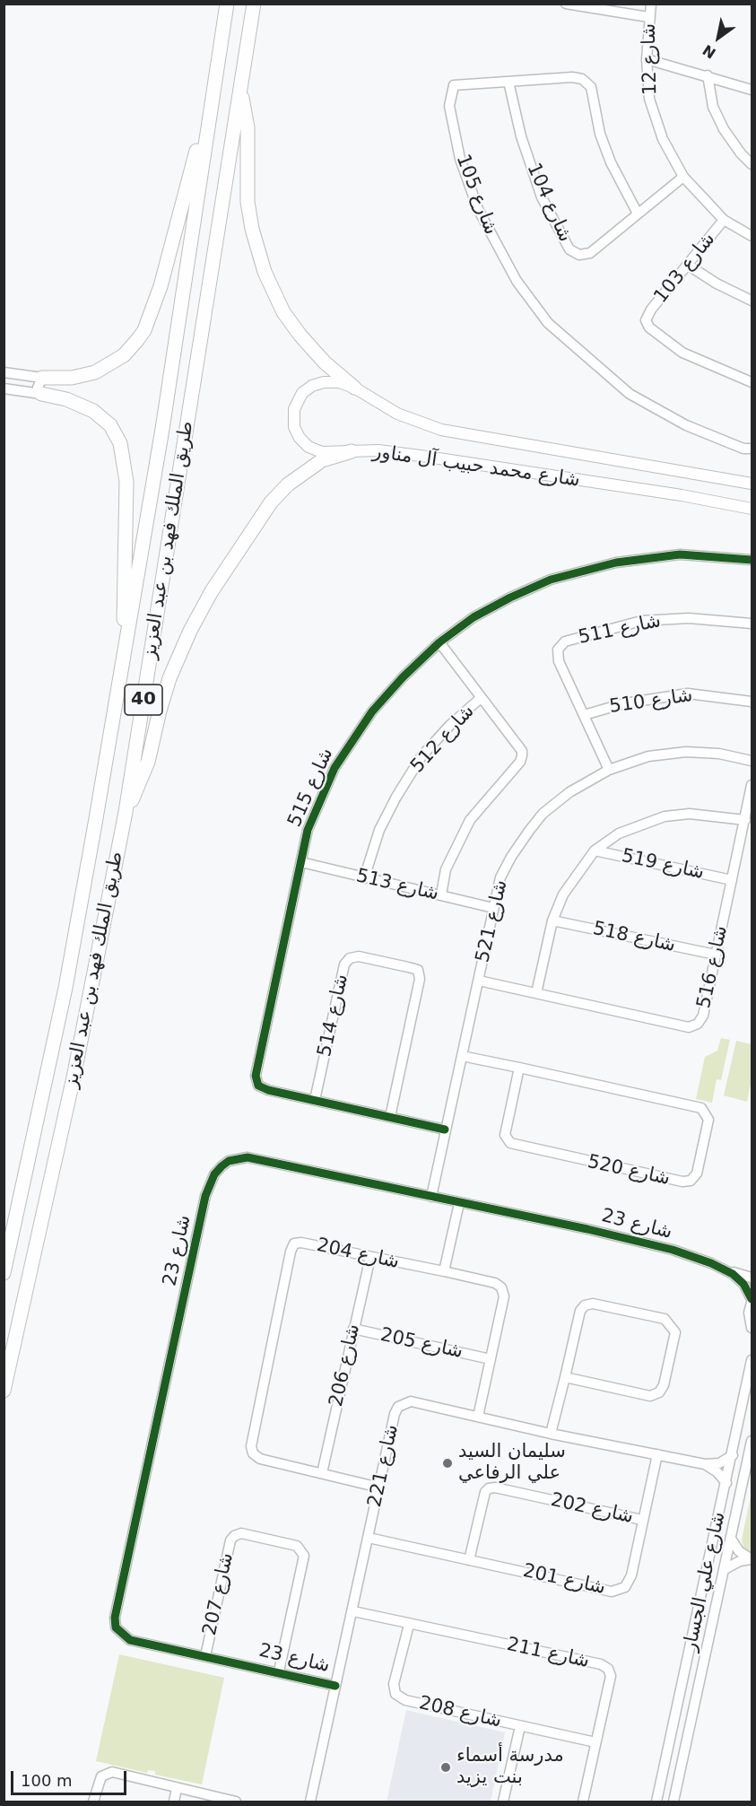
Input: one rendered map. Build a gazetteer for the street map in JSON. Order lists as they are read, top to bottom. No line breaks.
{"streets":{"highway":["طريق الملك فهد بن عبد العزيز","40"],"main road":["شارع محمد حبيب آل مناور"],"street":["شارع 12","شارع 105","شارع 104","شارع 103","شارع 511","شارع 510","شارع 512","شارع 515","شارع 519","شارع 513","شارع 521","شارع 518","شارع 516","شارع 514","شارع 520","شارع 23","شارع 204","شارع 205","شارع 206","شارع 221","شارع 202","شارع 201","شارع علي الجسار","شارع 207","شارع 211","شارع 208"]},"crossings":[["شارع 12","شارع 104"],["شارع 12","شارع 103"],["شارع 105","شارع 104"],["شارع 511","شارع 510"],["شارع 511","شارع 521"],["شارع 512","شارع 513"],["شارع 515","شارع 513"],["شارع 515","شارع 521"],["شارع 515","شارع 514"],["شارع 519","شارع 516"],["شارع 513","شارع 521"],["شارع 521","شارع 516"],["شارع 521","شارع 520"],["شارع 521","شارع 23"],["شارع 518","شارع 516"],["شارع 23","شارع 221"],["شارع 23","شارع 207"],["شارع 204","شارع 205"],["شارع 204","شارع 206"],["شارع 204","شارع 221"],["شارع 205","شارع 206"],["شارع 221","شارع 201"],["شارع 221","شارع علي الجسار"],["شارع 221","شارع 211"],["شارع 202","شارع 201"],["شارع 211","شارع 208"]],"places":["سليمان السيد علي الرفاعي","مدرسة أسماء بنت يزيد"],"scale_bar":"100 m","north":"bottom left"}
